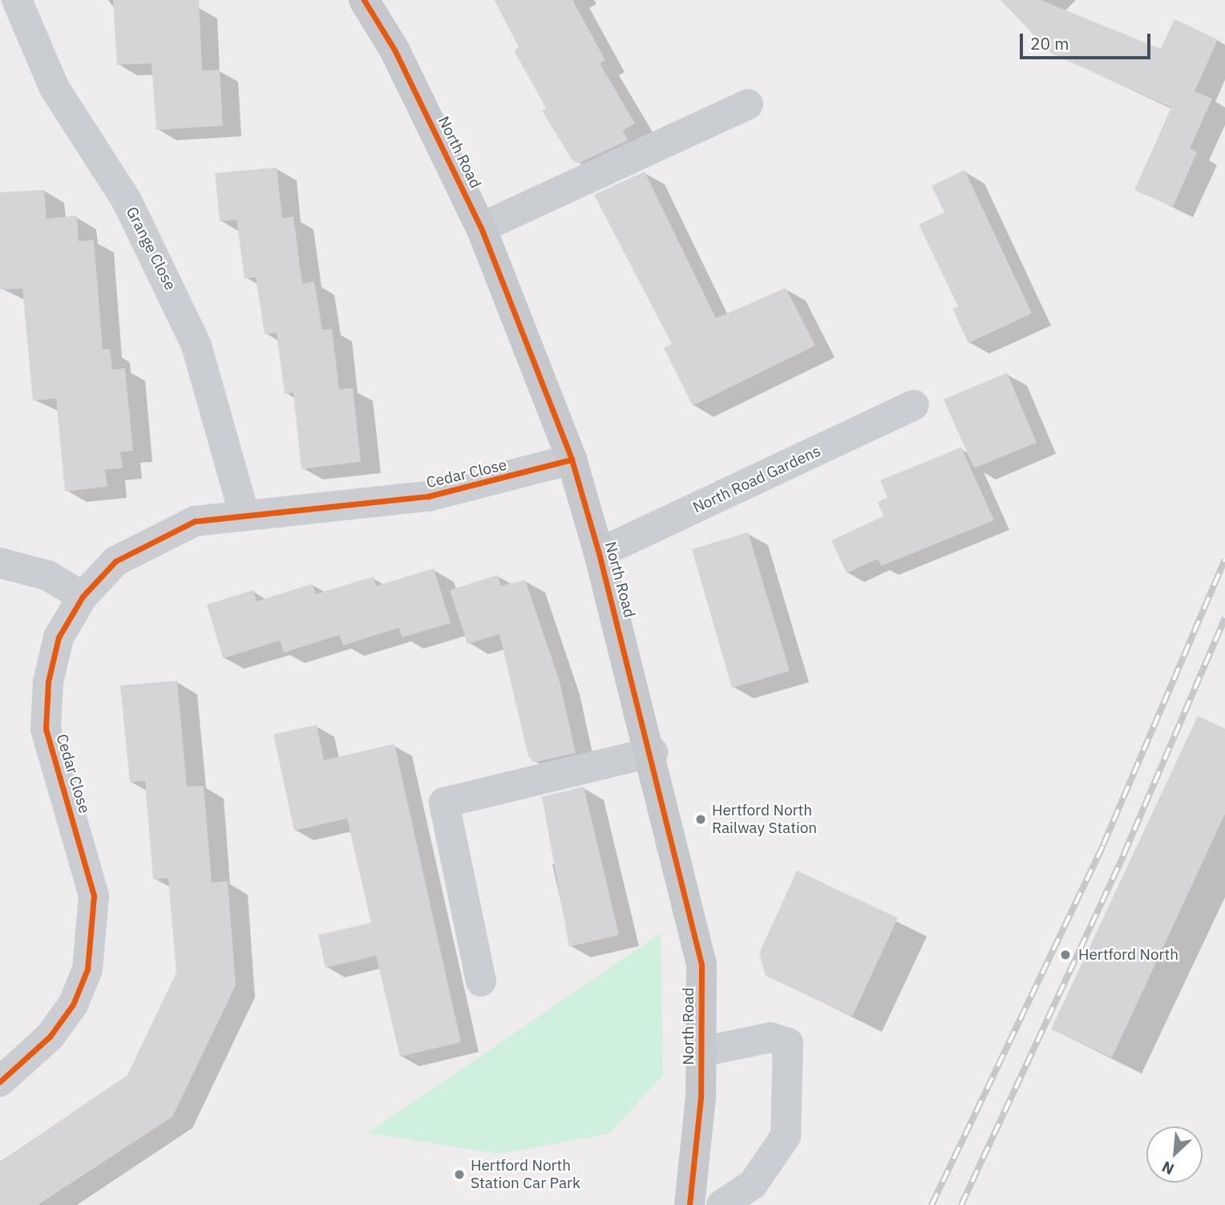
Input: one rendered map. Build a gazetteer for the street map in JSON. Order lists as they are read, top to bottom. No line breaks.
{"streets":{"main road":["North Road"],"street":["Grange Close","Cedar Close","North Road Gardens"]},"crossings":[["North Road","Cedar Close"],["North Road","North Road Gardens"],["Grange Close","Cedar Close"]],"places":["Hertford North Railway Station","Hertford North","Hertford North Station Car Park"],"scale_bar":"20 m","north":"bottom left"}
